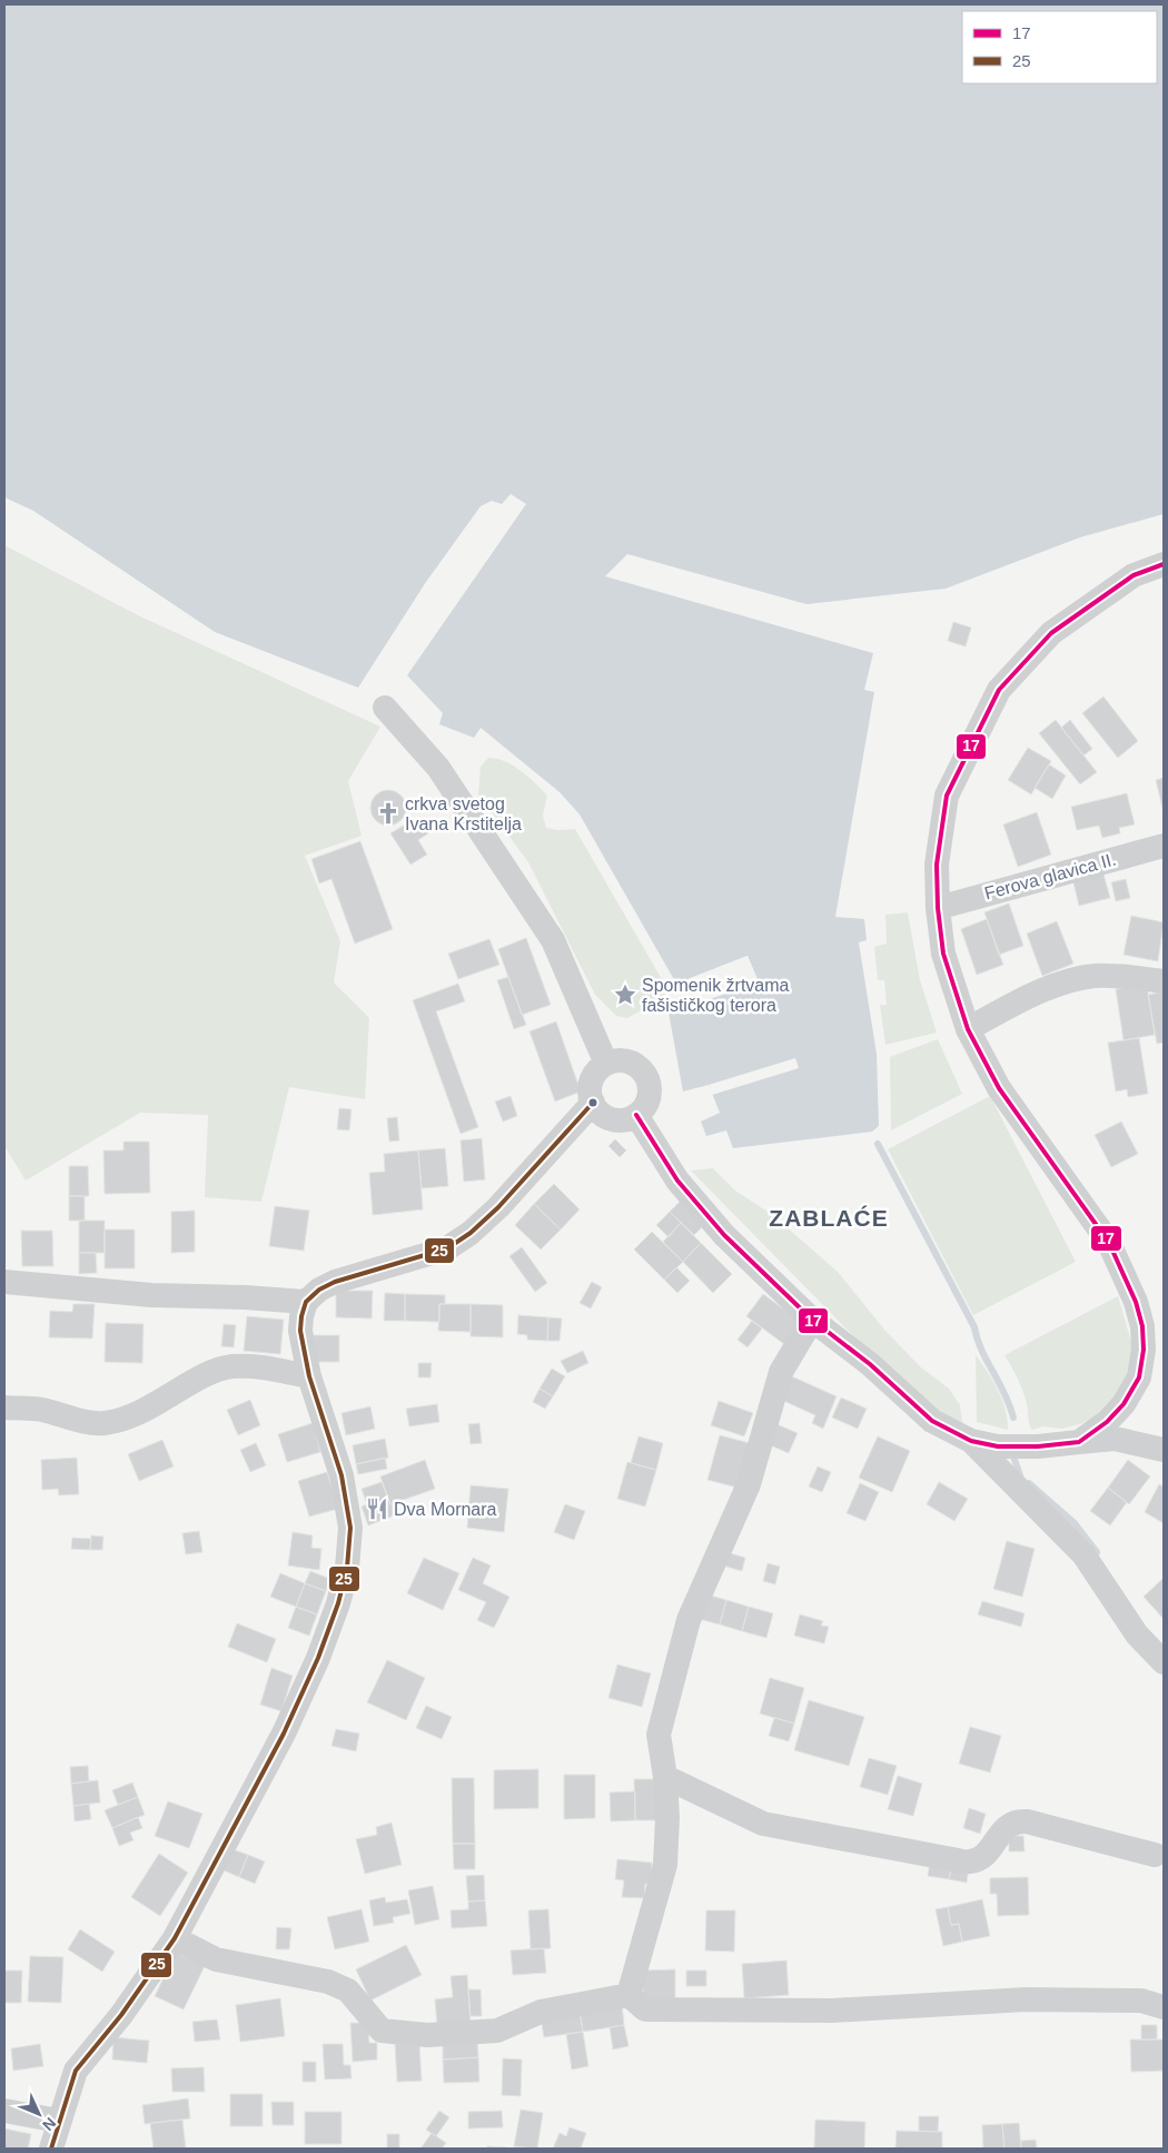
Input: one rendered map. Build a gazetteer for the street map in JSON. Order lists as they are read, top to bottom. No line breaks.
{"streets":{"street":["Ferova glavica II."]},"districts":["ZABLAĆE"],"places":{"church":["crkva svetog Ivana Krstitelja"],"place":["Spomenik žrtvama fašističkog terora"],"restaurant":["Dva Mornara"]},"lines":["transit line 17","transit line 25"],"legend":["17","25"],"north":"bottom right"}
